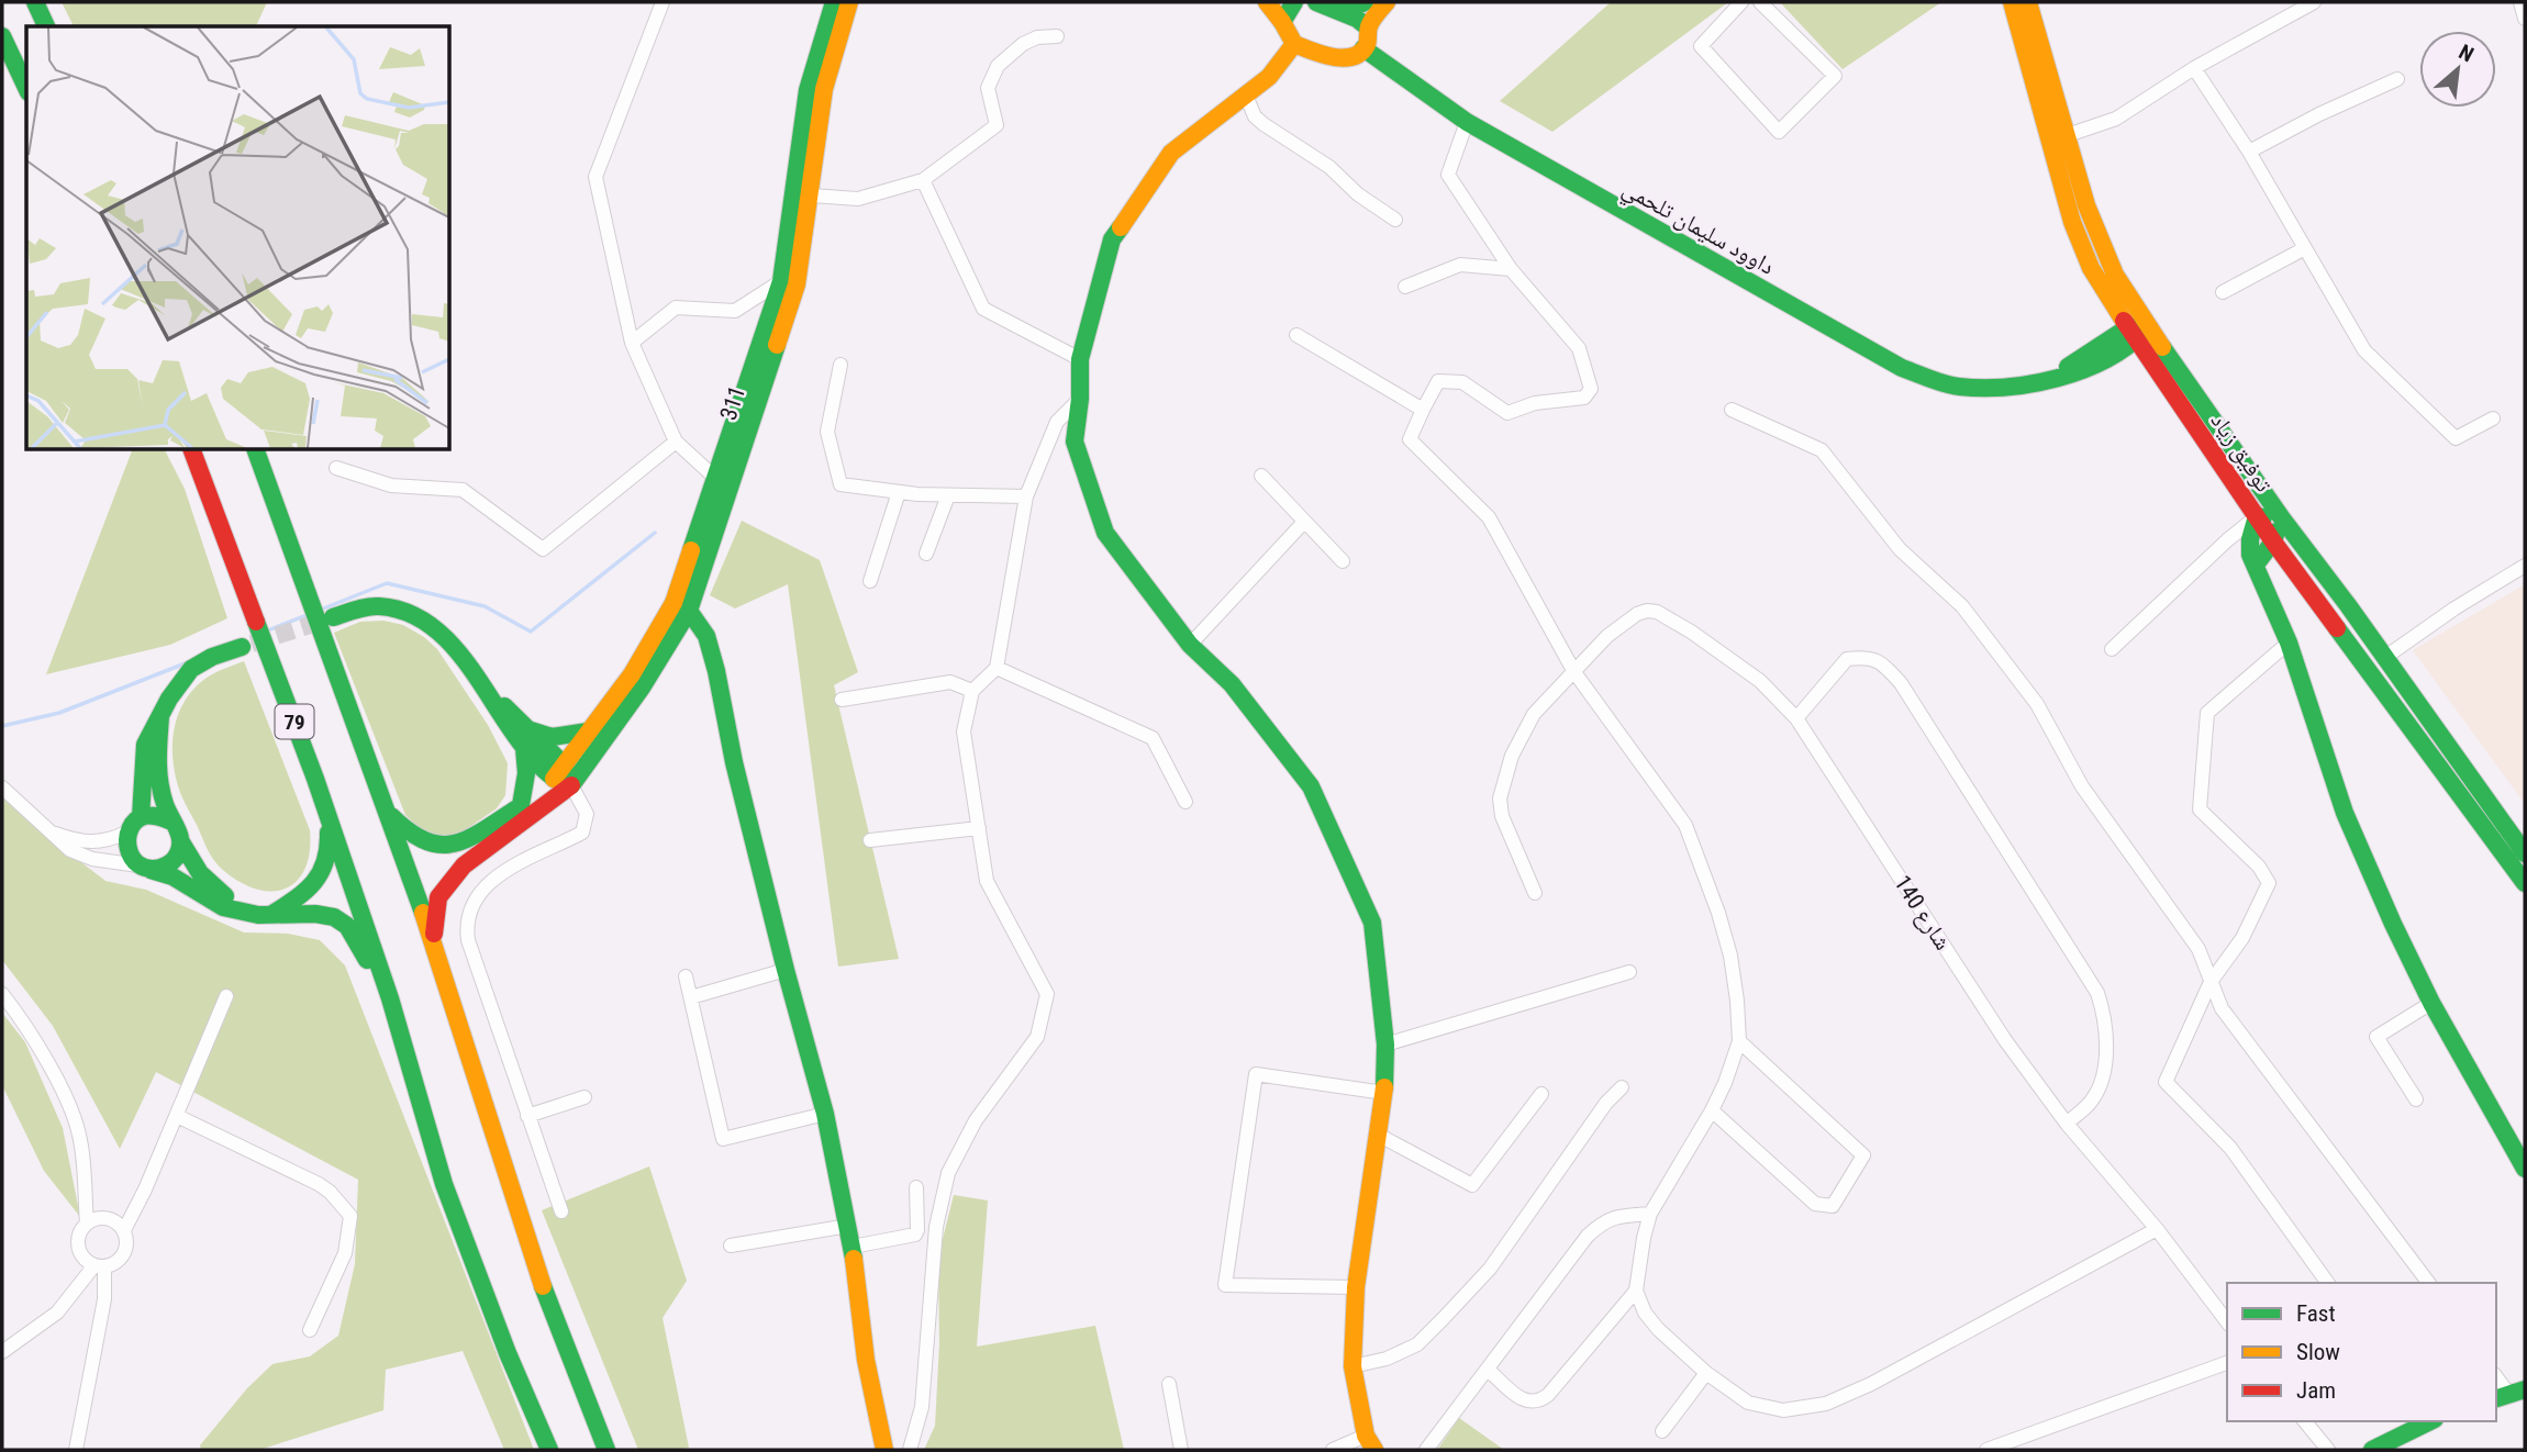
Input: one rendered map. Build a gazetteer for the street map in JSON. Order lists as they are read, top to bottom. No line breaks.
{"streets":{"main road":["داوود سليمان تلحمي","311","توفيق زياد","79"],"street":["شارع 140"]},"crossings":[["داوود سليمان تلحمي","توفيق زياد"],["311","79"]],"legend":["Fast","Slow","Jam"],"north":"top right"}
